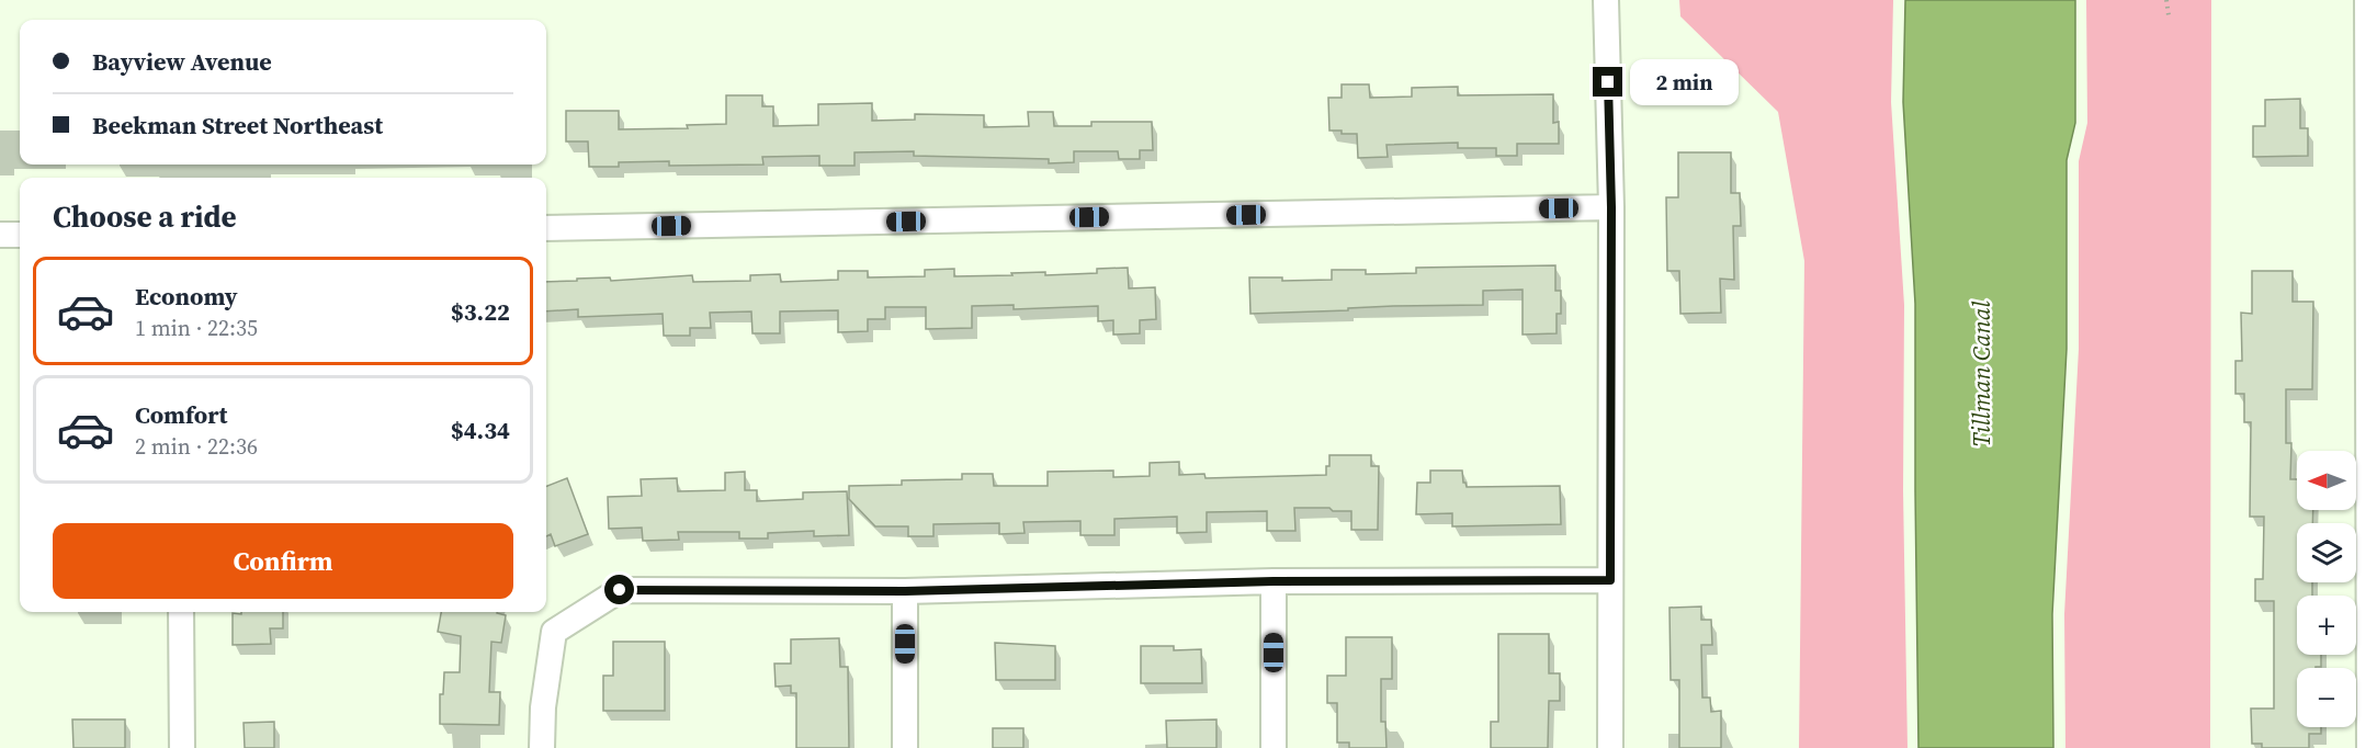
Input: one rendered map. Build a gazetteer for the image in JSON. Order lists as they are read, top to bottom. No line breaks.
{"water":["Tillman Canal"],"north":"left","page":{"banner":["Bayview Avenue","Beekman Street Northeast"],"bubble":"2 min","heading":"Choose a ride","list":[{"name":"Economy","note":"1 min · 22:35","value":"$3.22"},{"name":"Comfort","note":"2 min · 22:36","value":"$4.34"}],"map_buttons":["+","−"],"buttons":"Confirm"}}
